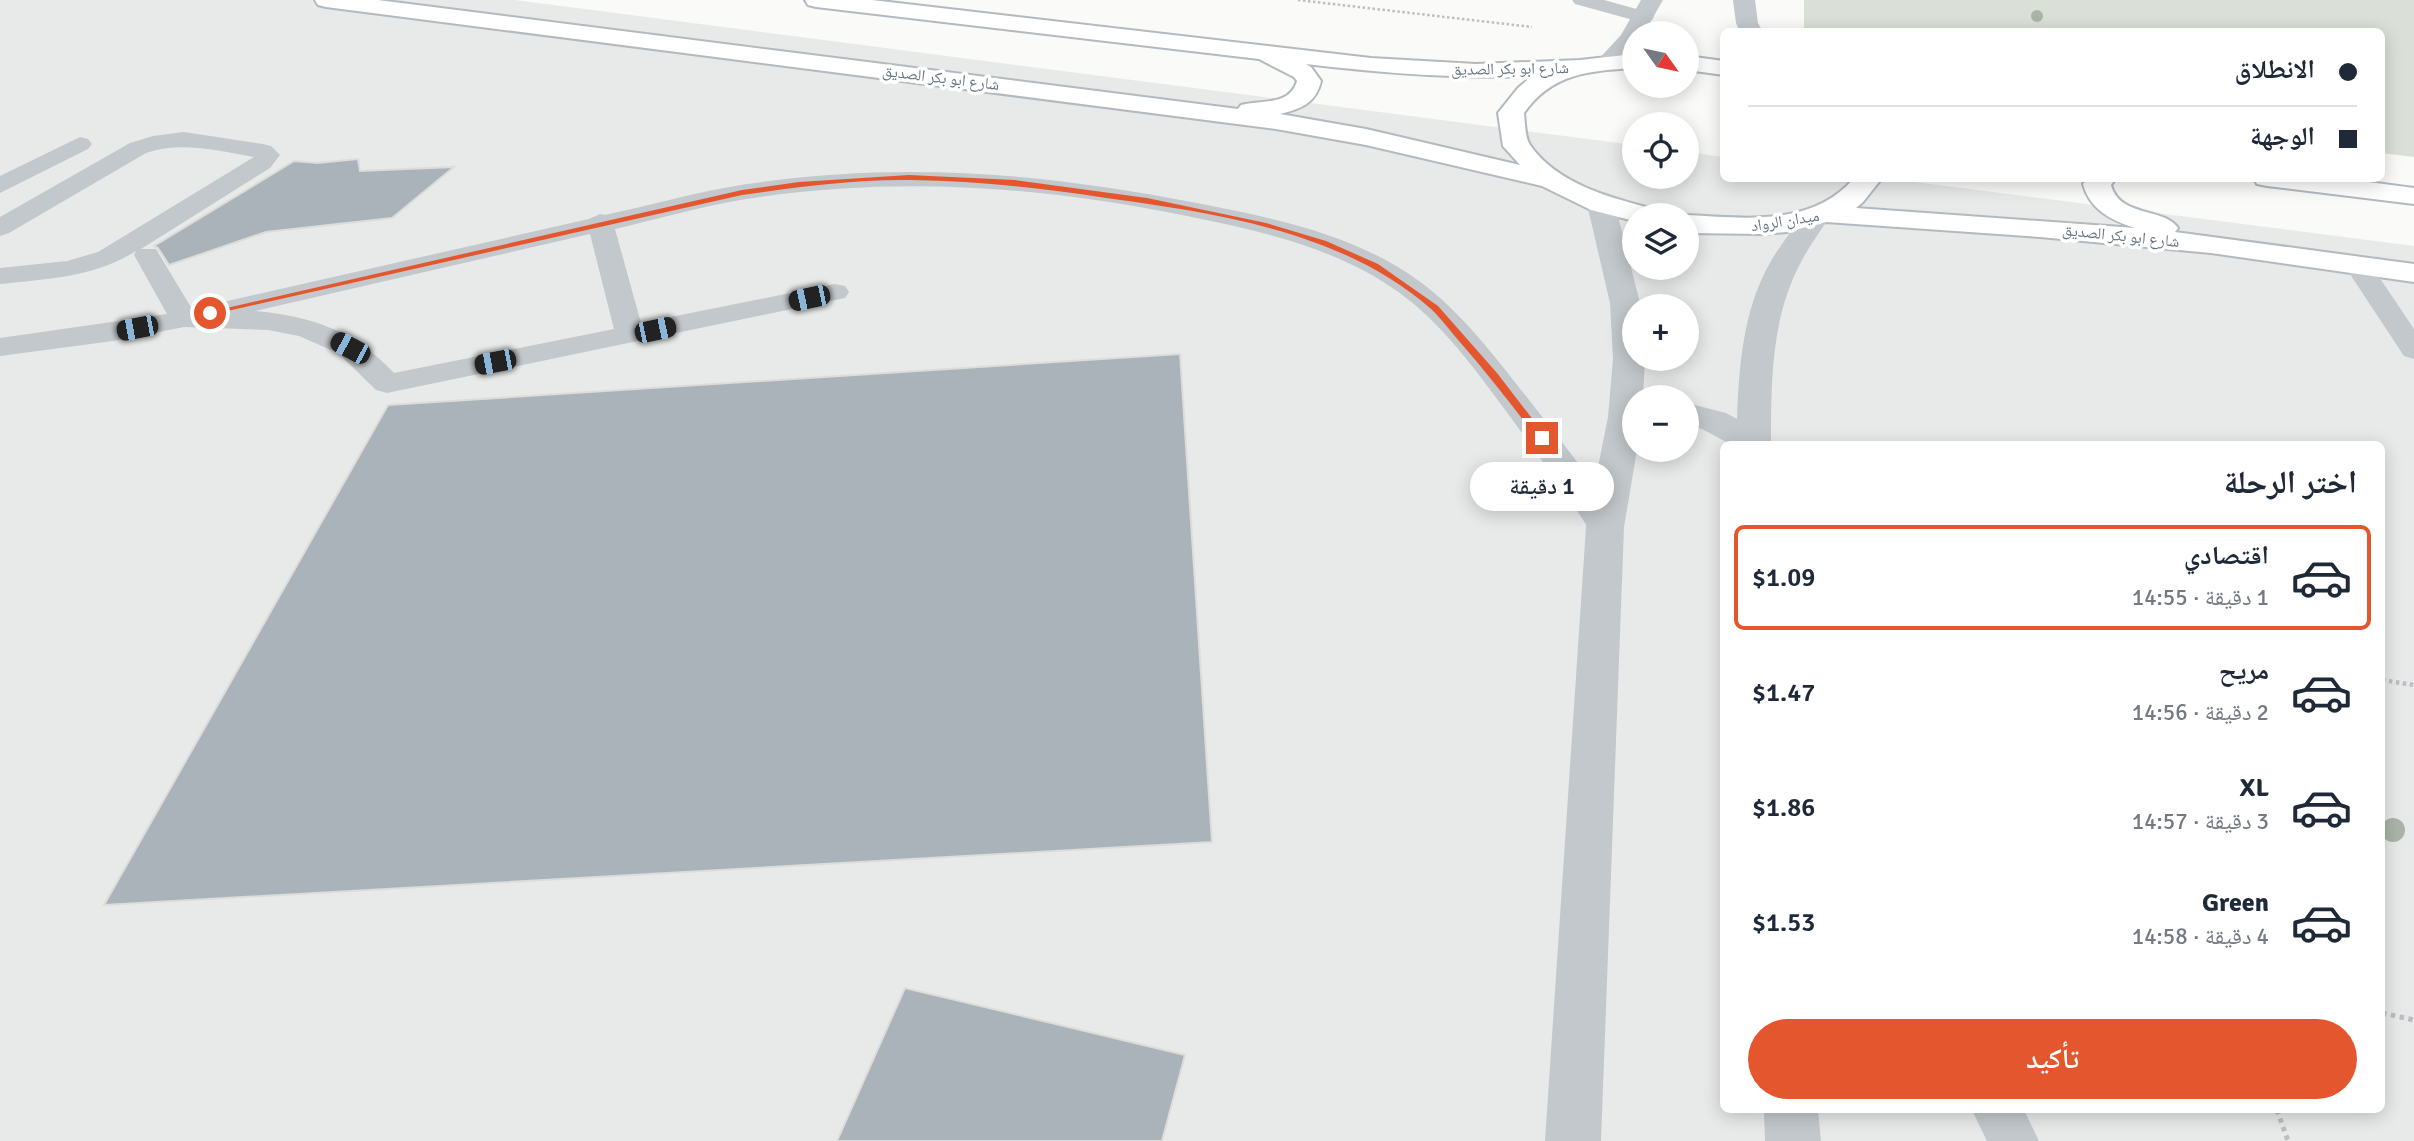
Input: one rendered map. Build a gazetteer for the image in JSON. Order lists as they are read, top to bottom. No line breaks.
{"streets":{"main road":["شارع ابو بكر الصديق","ميدان الرواد"]},"crossings":[["شارع ابو بكر الصديق","ميدان الرواد"]],"north":"bottom right","page":{"map_buttons":["+","−"],"banner":["الانطلاق","الوجهة"],"heading":"اختر الرحلة","bubble":"1 دقيقة","list":[{"name":"اقتصادي","note":"1 دقيقة · 14:55","value":"$1.09"},{"name":"مريح","note":"2 دقيقة · 14:56","value":"$1.47"},{"name":"XL","note":"3 دقيقة · 14:57","value":"$1.86"},{"name":"Green","note":"4 دقيقة · 14:58","value":"$1.53"}],"buttons":"تأكيد"}}
